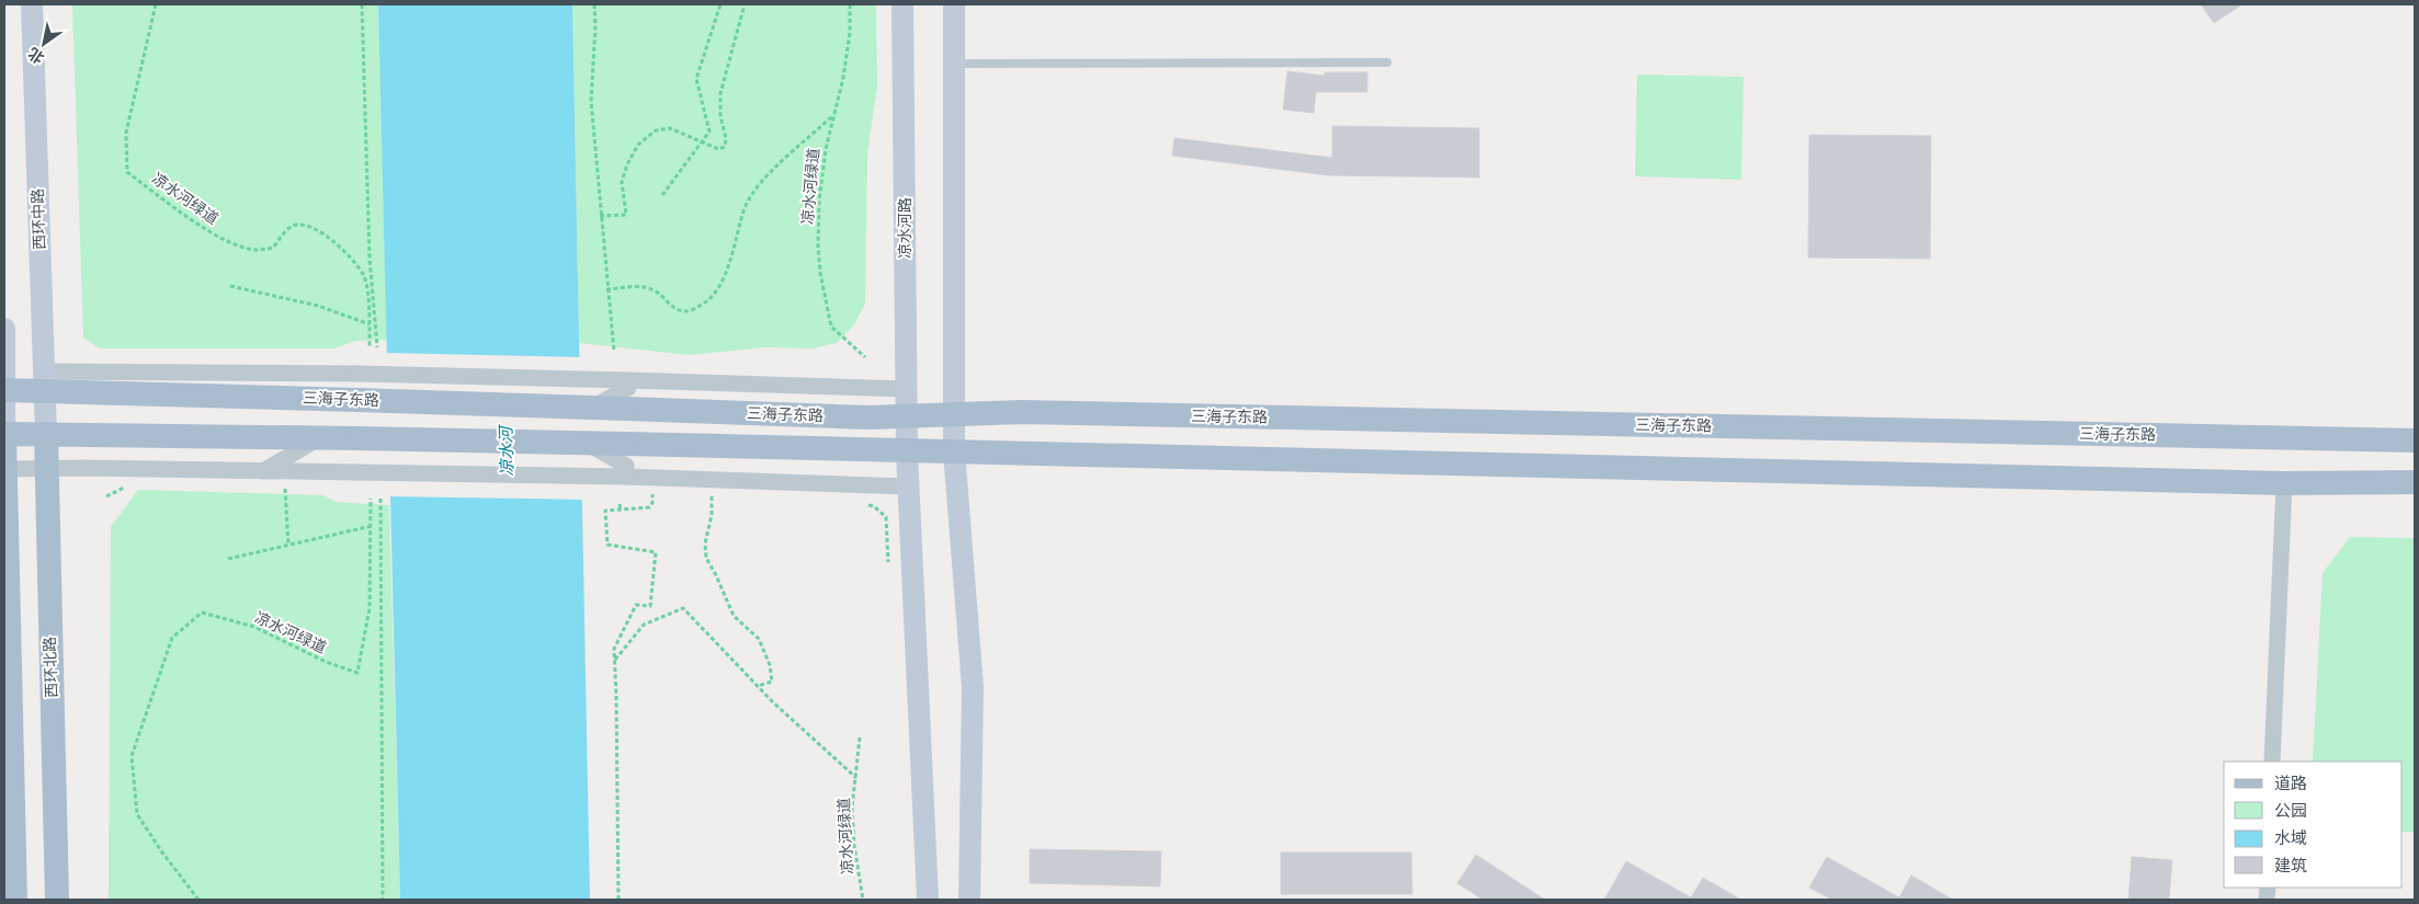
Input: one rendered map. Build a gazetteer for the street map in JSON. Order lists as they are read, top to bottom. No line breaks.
{"streets":{"main road":["三海子东路","西环北路"],"street":["西环中路","凉水河路"],"path":["凉水河绿道"]},"crossings":[["西环中路","三海子东路"],["西环中路","西环北路"],["凉水河路","三海子东路"]],"water":["凉水河"],"legend":["道路","公园","水域","建筑"],"north":"bottom left"}
